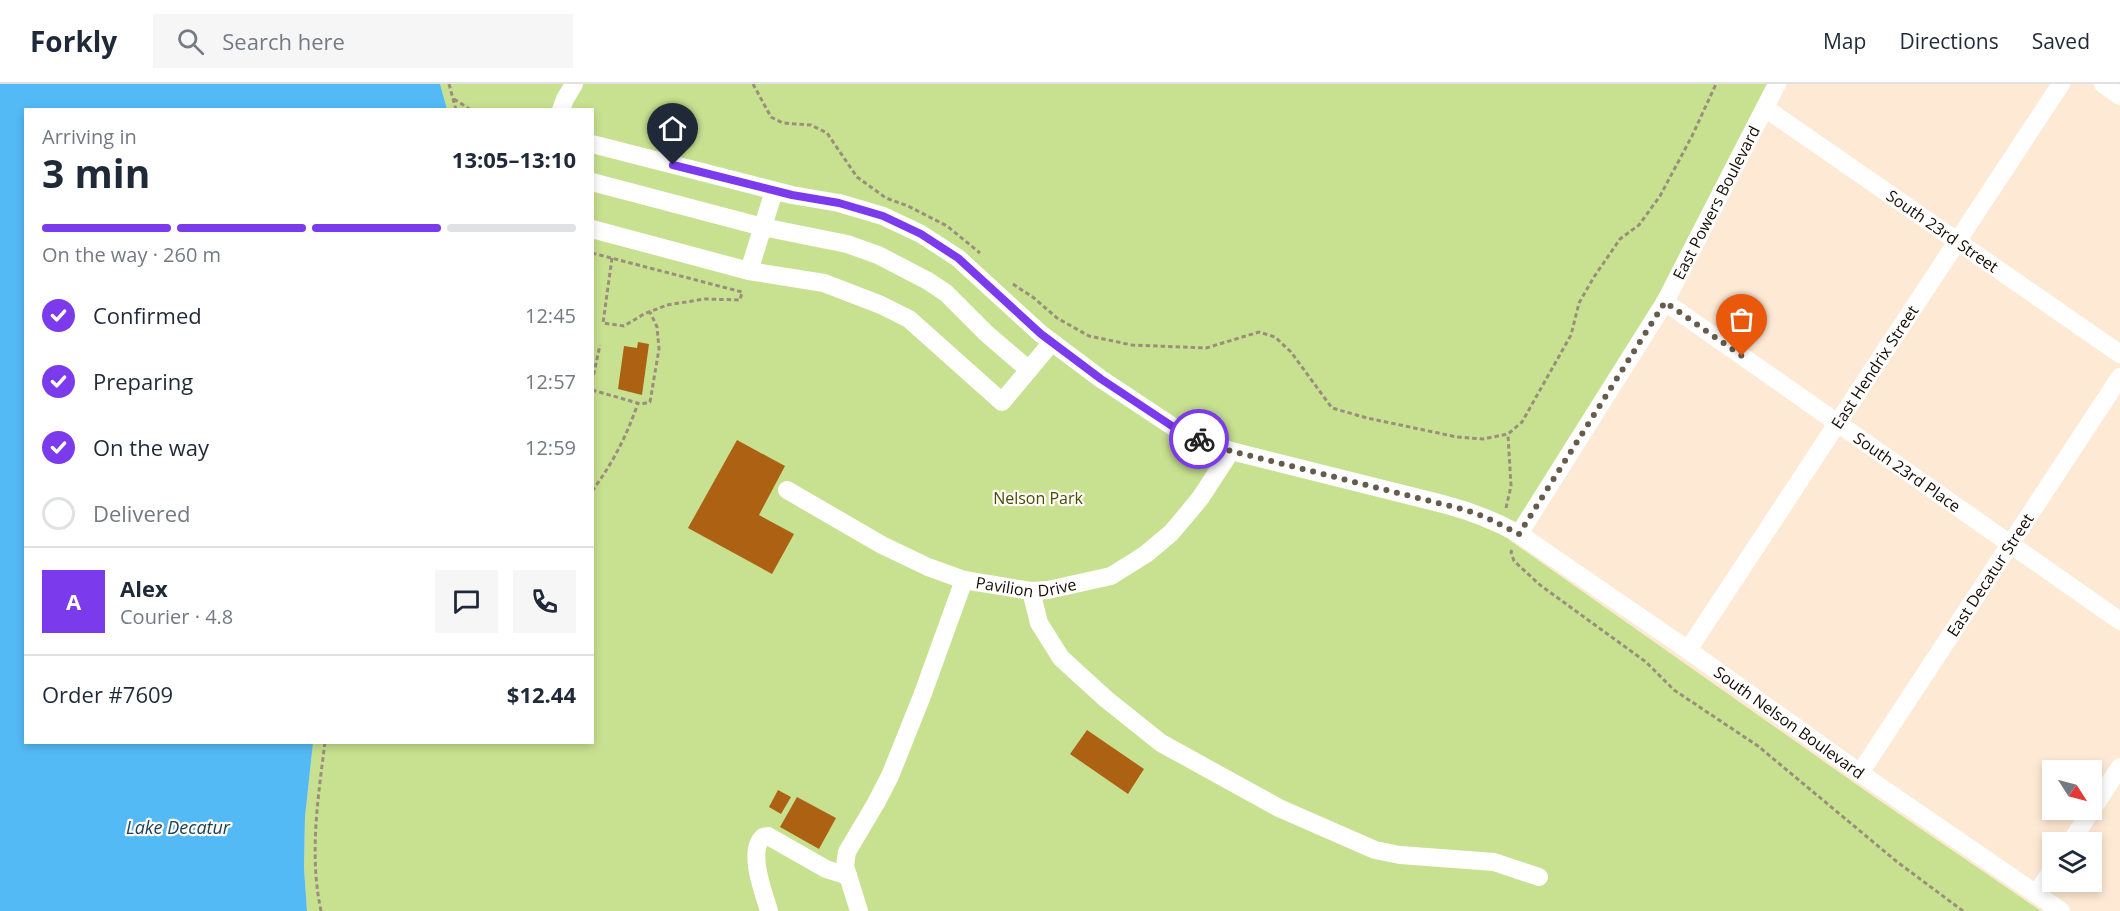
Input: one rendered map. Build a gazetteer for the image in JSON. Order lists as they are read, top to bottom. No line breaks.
{"streets":{"street":["East Powers Boulevard","South 23rd Street","East Hendrix Street","South 23rd Place","East Decatur Street","Pavilion Drive","South Nelson Boulevard"]},"crossings":[["East Powers Boulevard","South 23rd Street"],["East Powers Boulevard","South 23rd Place"],["East Powers Boulevard","South Nelson Boulevard"],["South 23rd Street","East Hendrix Street"],["East Hendrix Street","South 23rd Place"],["East Hendrix Street","South Nelson Boulevard"],["South 23rd Place","East Decatur Street"],["East Decatur Street","South Nelson Boulevard"],["Pavilion Drive","South Nelson Boulevard"]],"water":["Lake Decatur"],"parks":["Nelson Park"],"north":"bottom right","page":{"header":"Forkly","search":"Search here","nav":["Map","Directions","Saved"],"heading":["3 min","Arriving in","13:05–13:10"],"panel":["Alex","Courier · 4.8","Order #7609","$12.44"],"bar":"On the way · 260 m","list":[["Confirmed","12:45"],["Preparing","12:57"],["On the way","12:59"],"Delivered"],"round":"A"}}
